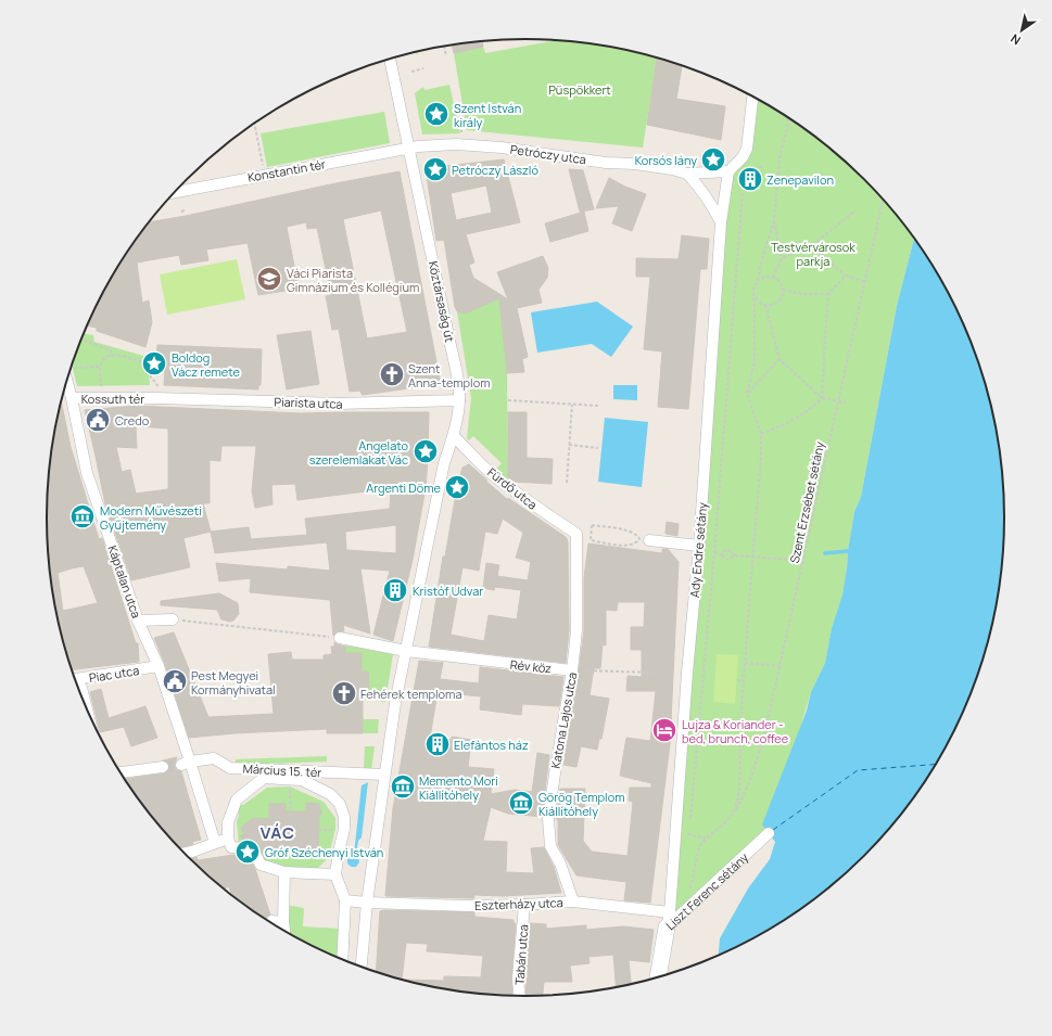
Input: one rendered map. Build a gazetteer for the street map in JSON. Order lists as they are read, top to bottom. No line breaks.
{"streets":{"street":["Petróczy utca","Konstantin tér","Köztársaság út","Kossuth tér","Piarista utca","Fürdő utca","Ady Endre sétány","Káptalan utca","Rév köz","Piac utca","Katona Lajos utca","Március 15. tér","Liszt Ferenc sétány","Eszterházy utca","Tabán utca"],"path":["Szent Erzsébet sétány"]},"crossings":[["Petróczy utca","Konstantin tér"],["Petróczy utca","Köztársaság út"],["Petróczy utca","Ady Endre sétány"],["Konstantin tér","Köztársaság út"],["Köztársaság út","Piarista utca"],["Köztársaság út","Fürdő utca"],["Köztársaság út","Rév köz"],["Kossuth tér","Piarista utca"],["Kossuth tér","Káptalan utca"],["Fürdő utca","Katona Lajos utca"],["Ady Endre sétány","Liszt Ferenc sétány"],["Ady Endre sétány","Eszterházy utca"],["Káptalan utca","Piac utca"],["Káptalan utca","Március 15. tér"],["Rév köz","Katona Lajos utca"],["Katona Lajos utca","Eszterházy utca"],["Eszterházy utca","Tabán utca"]],"districts":["VÁC"],"parks":["Püspökkert","Testvérvárosok parkja"],"places":{"place":["Szent István király","Korsós lány","Petróczy László","Boldog Vácz remete","Angelato szerelemlakat Vác","Argenti Döme","Gróf Széchenyi István"],"building":["Zenepavilon","Kristóf Udvar","Elefántos ház"],"school or university":["Váci Piarista Gimnázium és Kollégium"],"church":["Szent Anna-templom","Fehérek temploma"],"public building":["Credo","Pest Megyei Kormányhivatal"],"museum":["Modern Művészeti Gyűjtemény","Memento Mori Kiállítóhely","Görög Templom Kiállítóhely"],"hotel":["Lujza & Koriander - bed, brunch, coffee"]},"north":"bottom left"}
